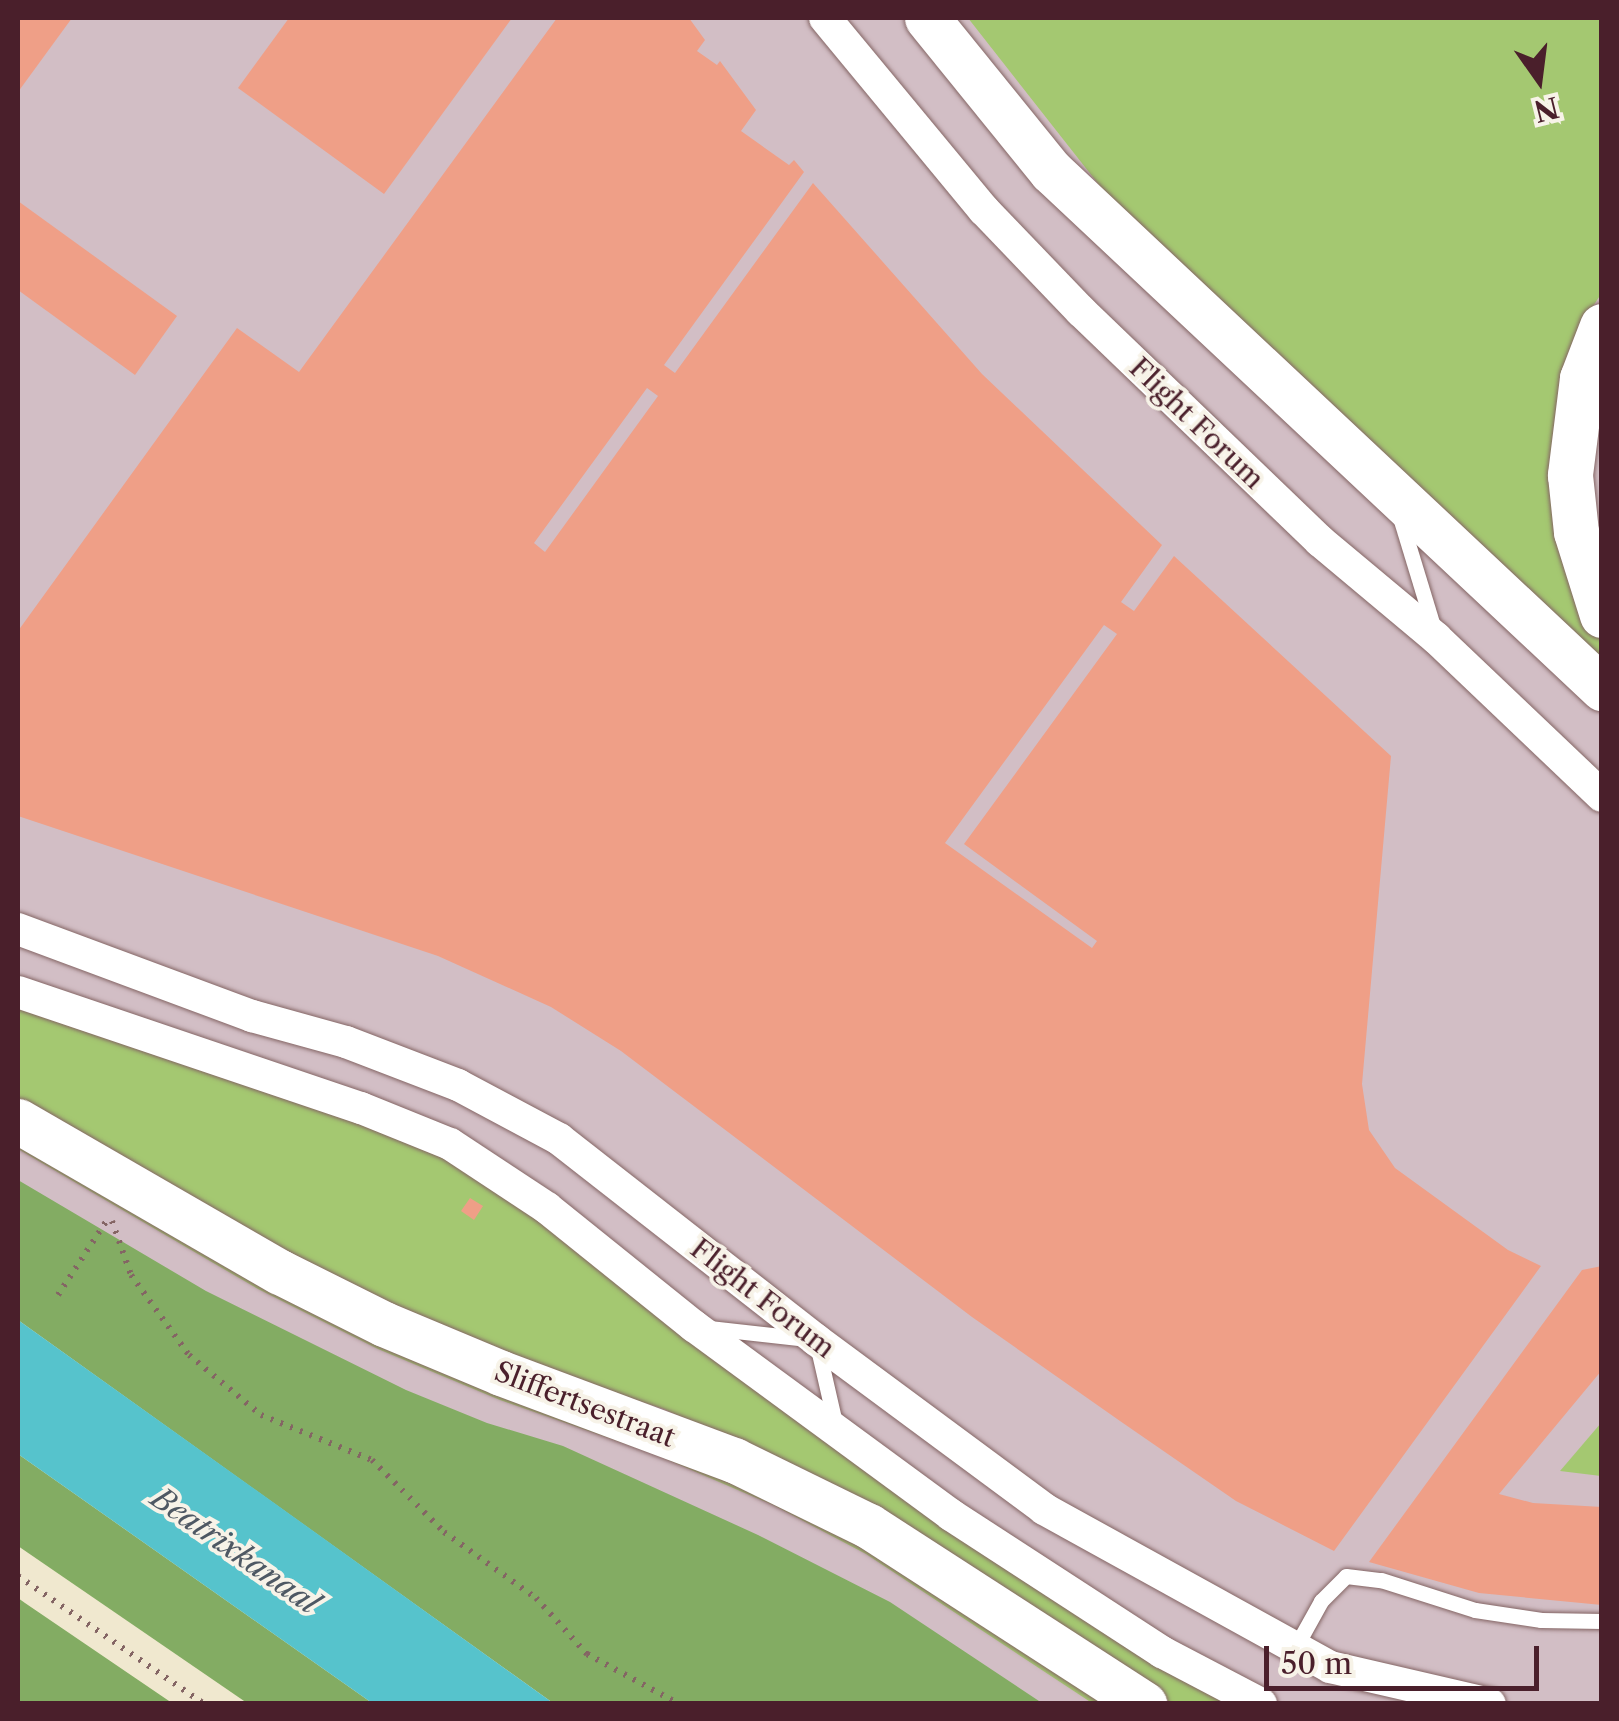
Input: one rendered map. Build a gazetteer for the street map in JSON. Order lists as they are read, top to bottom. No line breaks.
{"streets":{"street":["Flight Forum","Sliffertsestraat"]},"water":["Beatrixkanaal"],"scale_bar":"50 m","north":"bottom"}
